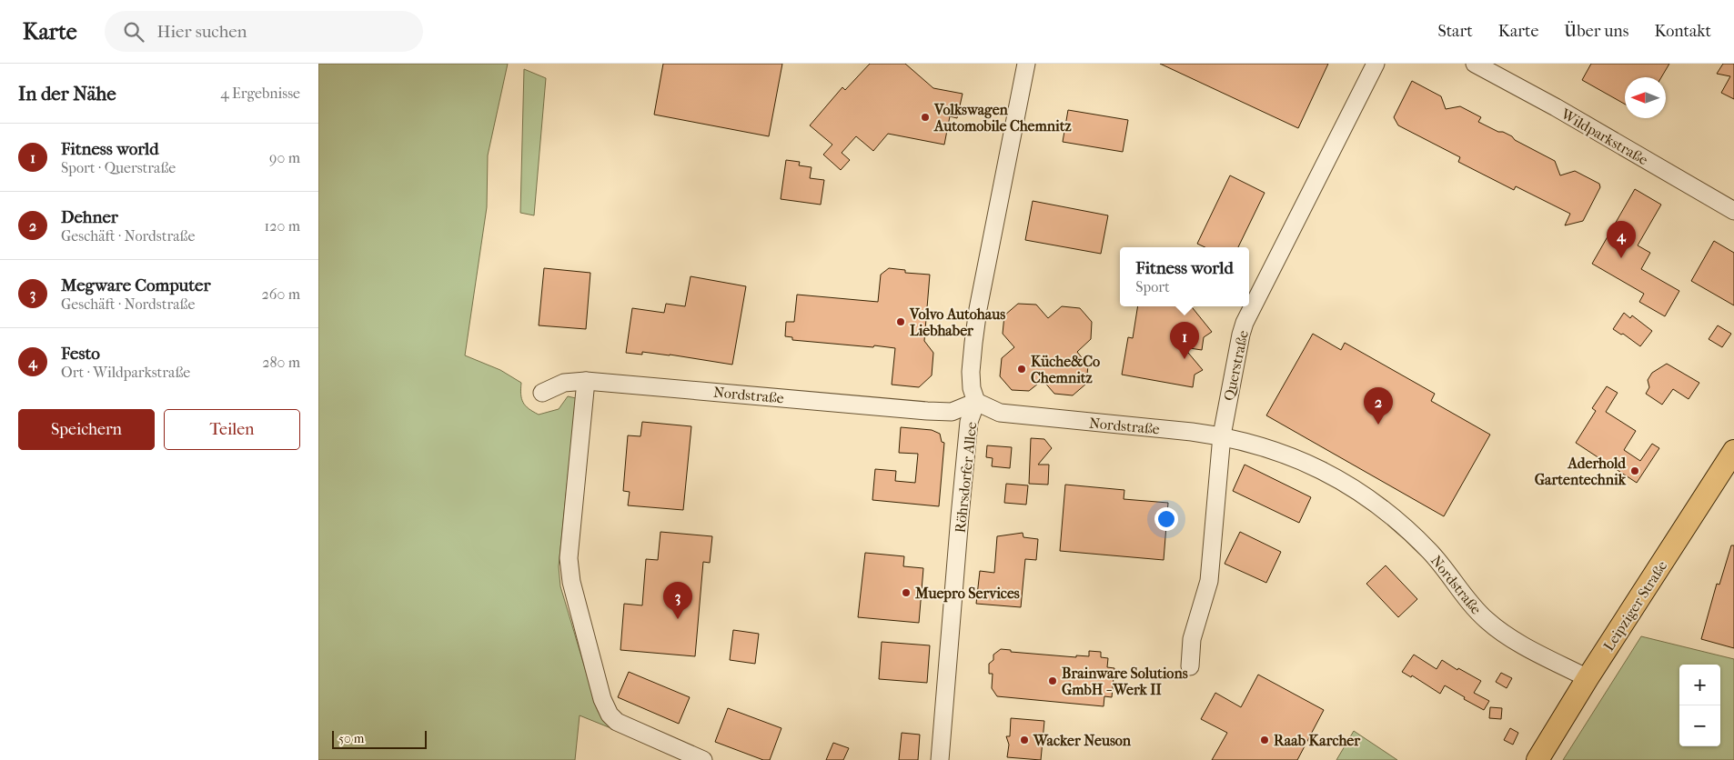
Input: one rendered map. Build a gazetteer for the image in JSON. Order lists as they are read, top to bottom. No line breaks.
{"streets":{"main road":["Leipziger Straße"],"street":["Wildparkstraße","Querstraße","Nordstraße","Röhrsdorfer Allee"]},"crossings":[["Querstraße","Nordstraße"],["Nordstraße","Röhrsdorfer Allee"],["Nordstraße","Leipziger Straße"]],"places":["Volkswagen Automobile Chemnitz","Volvo Autohaus Liebhaber","Küche&Co Chemnitz","Aderhold Gartentechnik","Muepro Services","Brainware Solutions GmbH - Werk II","Wacker Neuson","Raab Karcher"],"scale_bar":"50 m","north":"left","page":{"header":"Karte","search":"Hier suchen","nav":["Start","Karte","Über uns","Kontakt"],"heading":["In der Nähe","4 Ergebnisse"],"list":[{"mark":"1","name":"Fitness world","note":"Sport · Querstraße","value":"90 m"},{"mark":"2","name":"Dehner","note":"Geschäft · Nordstraße","value":"120 m"},{"mark":"3","name":"Megware Computer","note":"Geschäft · Nordstraße","value":"260 m"},{"mark":"4","name":"Festo","note":"Ort · Wildparkstraße","value":"280 m"}],"pins":["4","1","2","3"],"popup":["Fitness world","Sport"],"buttons":["Speichern","Teilen"],"map_buttons":["+","−"],"scale":"50 m"}}
